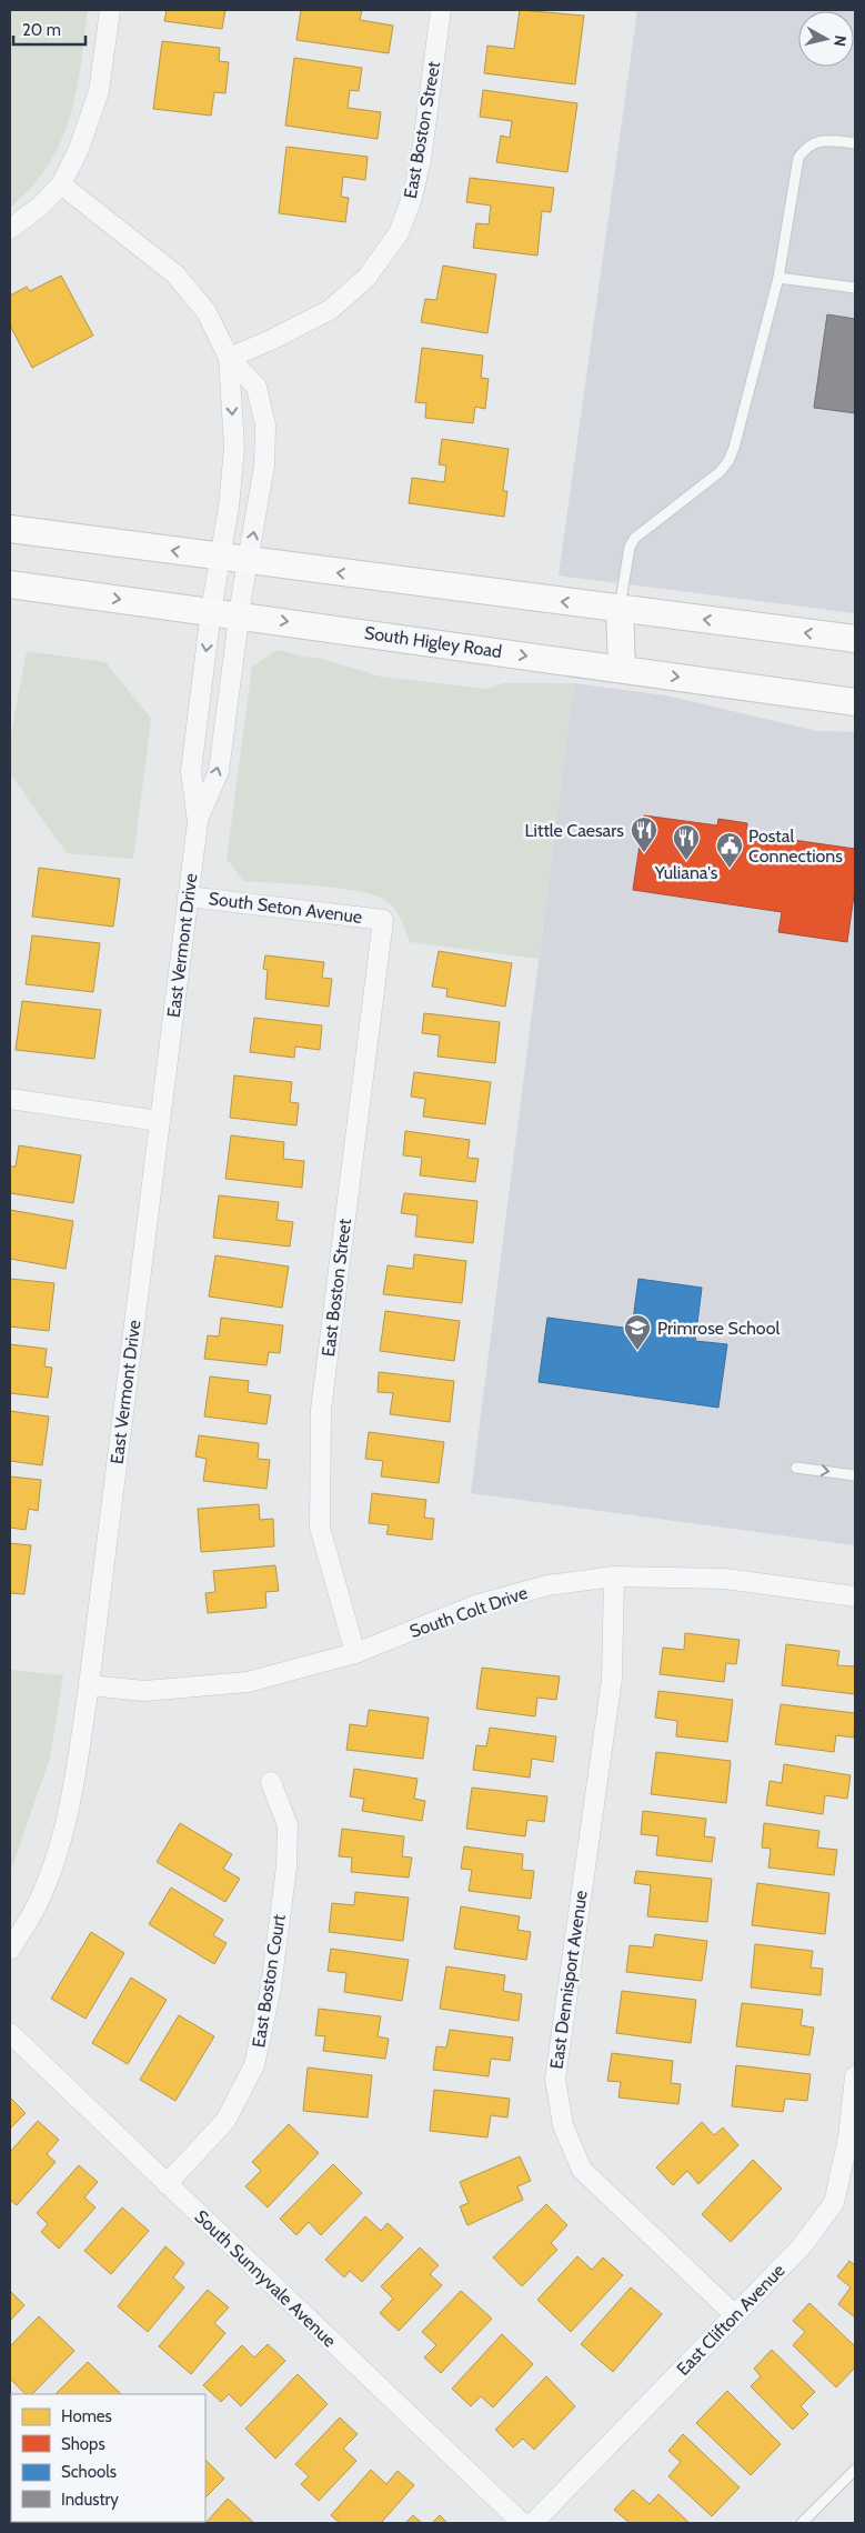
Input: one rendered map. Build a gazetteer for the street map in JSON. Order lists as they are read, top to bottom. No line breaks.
{"streets":{"main road":["South Higley Road"],"street":["East Boston Street","South Seton Avenue","East Vermont Drive","South Colt Drive","East Dennisport Avenue","East Boston Court","South Sunnyvale Avenue","East Clifton Avenue"]},"crossings":[["East Boston Street","South Seton Avenue"],["East Boston Street","East Vermont Drive"],["East Boston Street","South Colt Drive"],["South Higley Road","East Vermont Drive"],["South Seton Avenue","East Vermont Drive"],["East Vermont Drive","South Colt Drive"],["South Colt Drive","East Dennisport Avenue"],["East Dennisport Avenue","East Clifton Avenue"],["East Boston Court","South Sunnyvale Avenue"]],"places":{"restaurant":["Little Caesars","Yuliana's"],"public building":["Postal Connections"],"school or university":["Primrose School"]},"legend":["Homes","Shops","Schools","Industry"],"scale_bar":"20 m","north":"right"}
